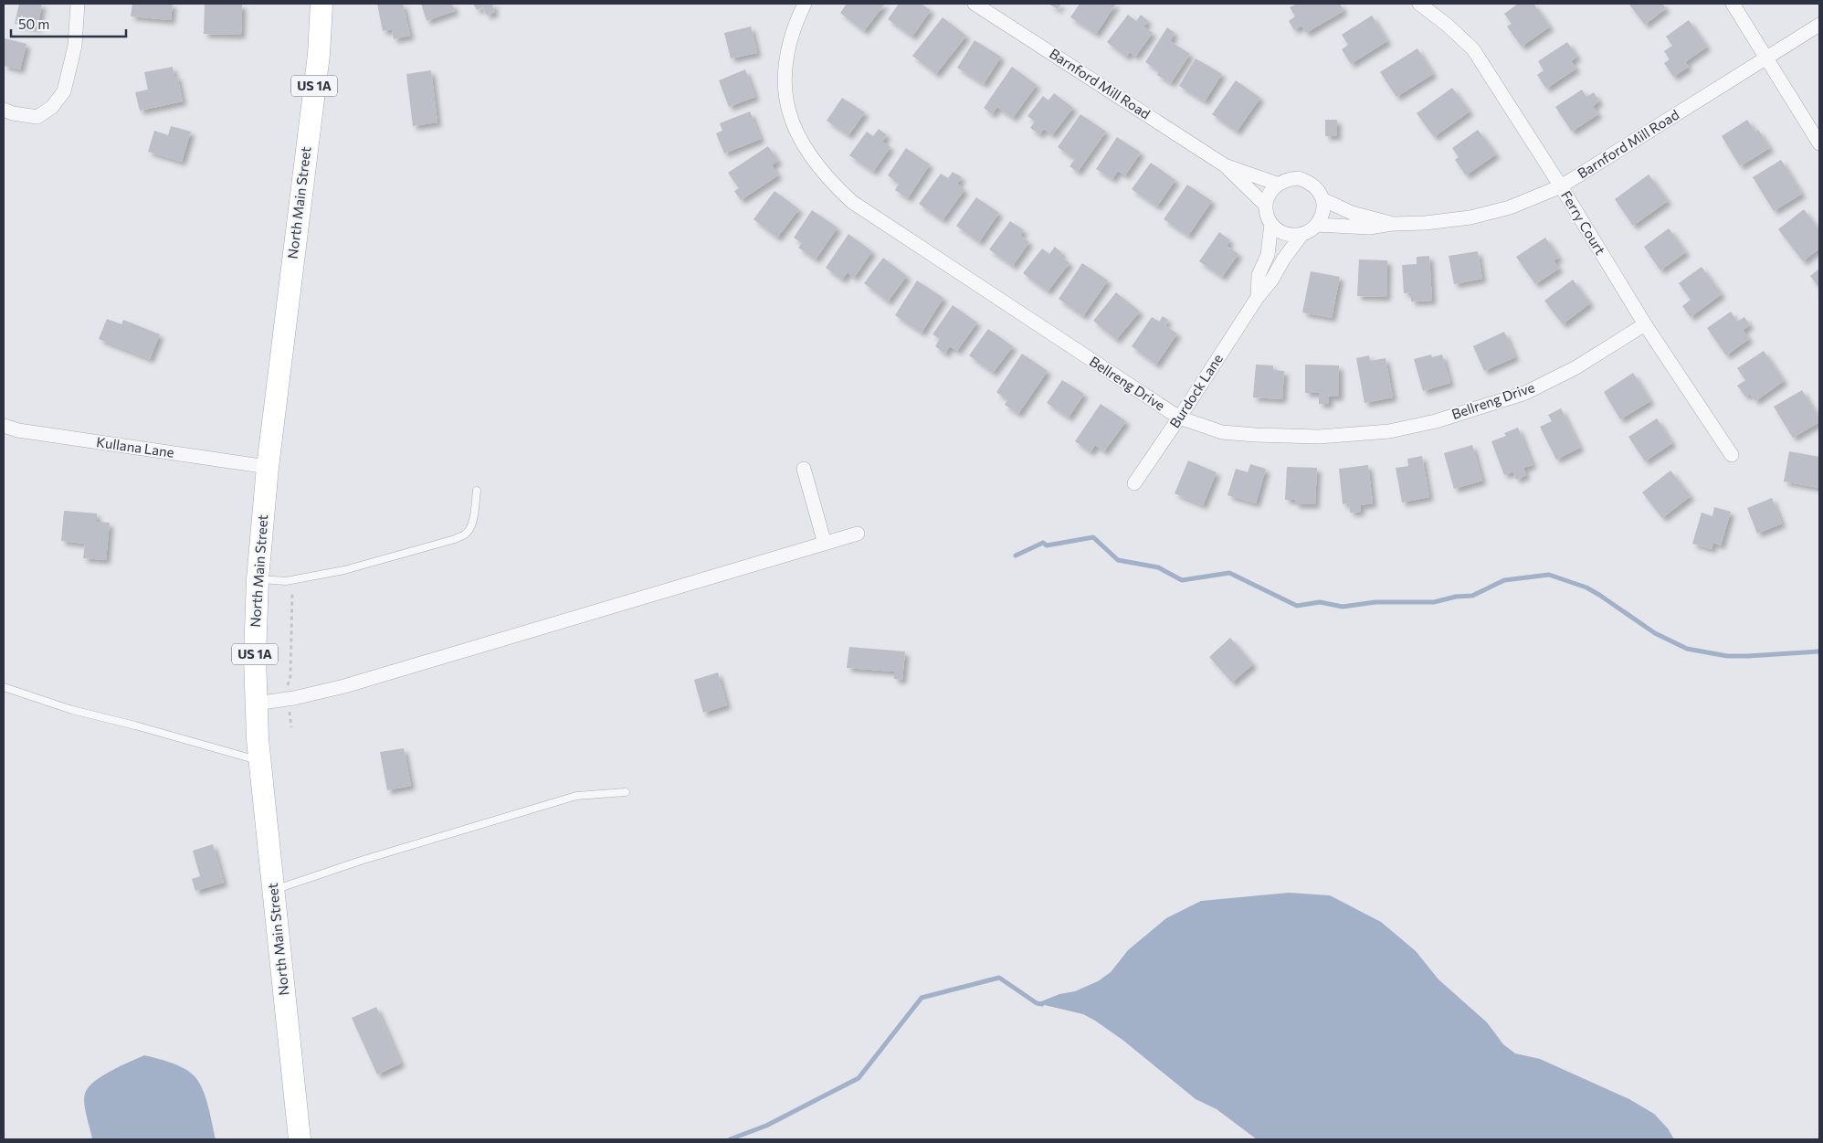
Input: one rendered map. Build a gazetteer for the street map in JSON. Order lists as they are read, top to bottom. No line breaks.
{"streets":{"main road":["US 1A","North Main Street"],"street":["Barnford Mill Road","Ferry Court","Bellreng Drive","Burdock Lane","Kullana Lane"]},"crossings":[["Barnford Mill Road","Ferry Court"],["Barnford Mill Road","Burdock Lane"],["North Main Street","Kullana Lane"],["Ferry Court","Bellreng Drive"],["Bellreng Drive","Burdock Lane"]],"scale_bar":"50 m"}
